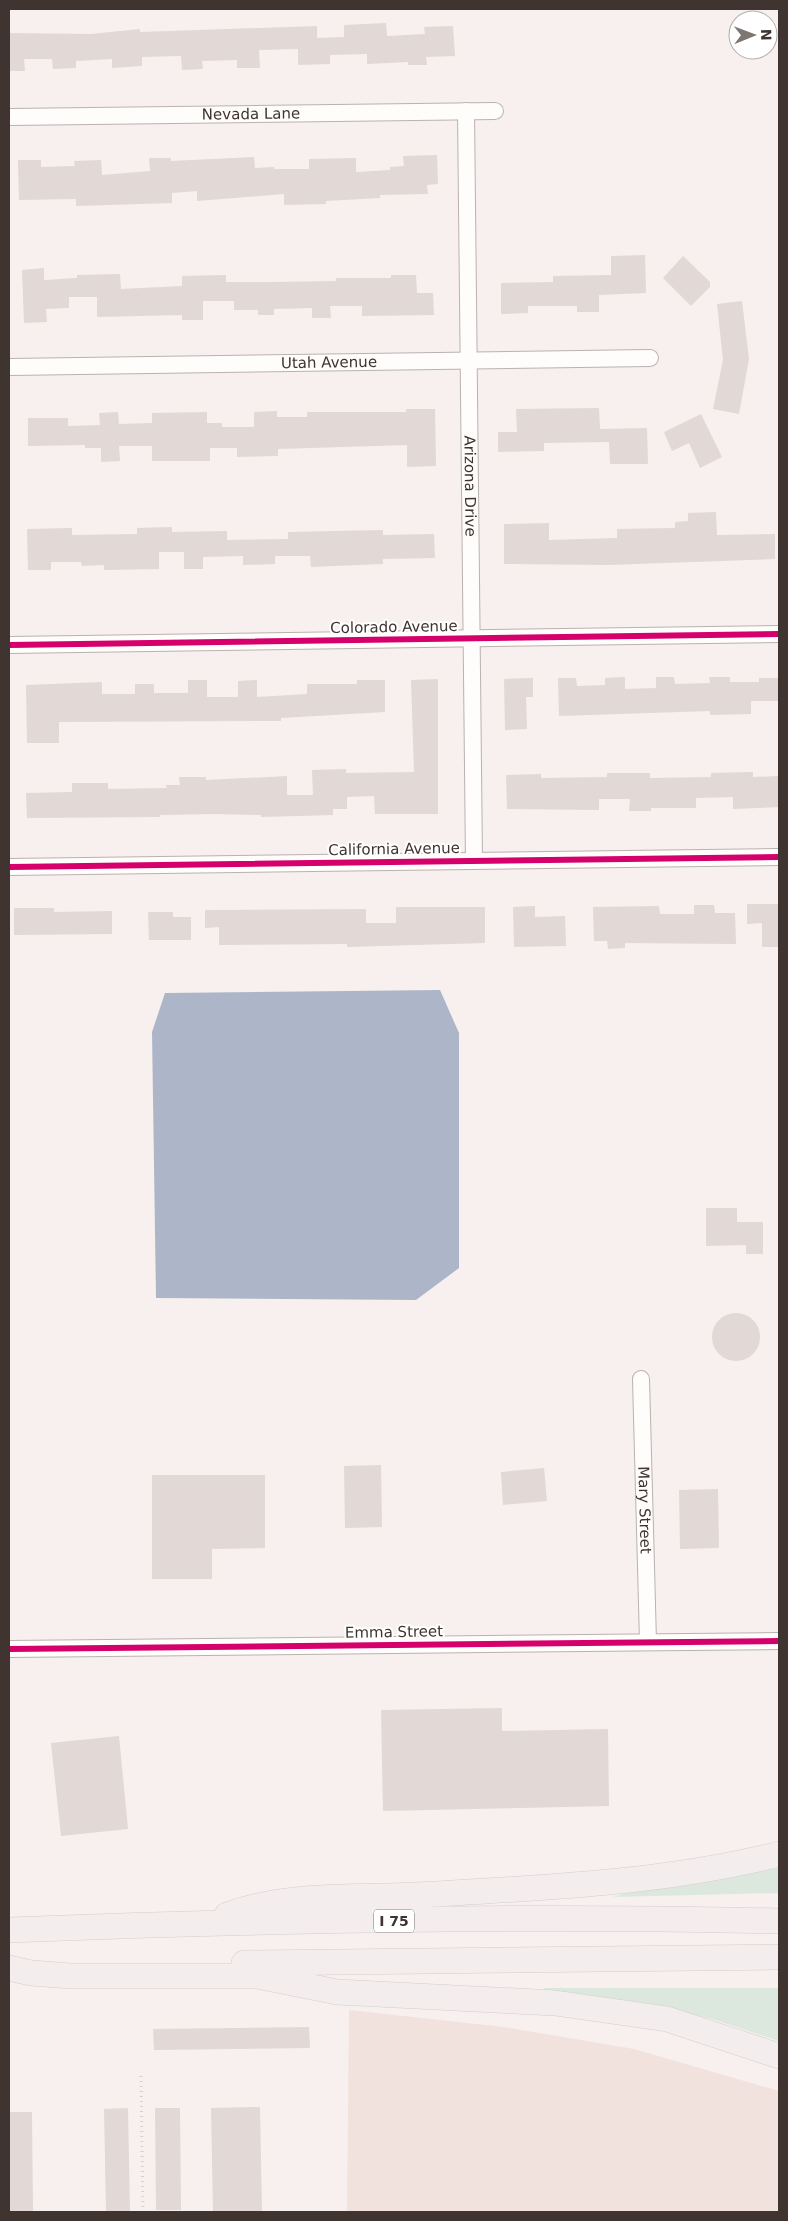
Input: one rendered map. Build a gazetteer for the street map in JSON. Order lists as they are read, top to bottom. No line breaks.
{"streets":{"highway":["I 75"],"street":["Nevada Lane","Utah Avenue","Arizona Drive","Colorado Avenue","California Avenue","Mary Street","Emma Street"]},"crossings":[["Nevada Lane","Arizona Drive"],["Utah Avenue","Arizona Drive"],["Arizona Drive","Colorado Avenue"],["Arizona Drive","California Avenue"],["Mary Street","Emma Street"]],"north":"right"}
